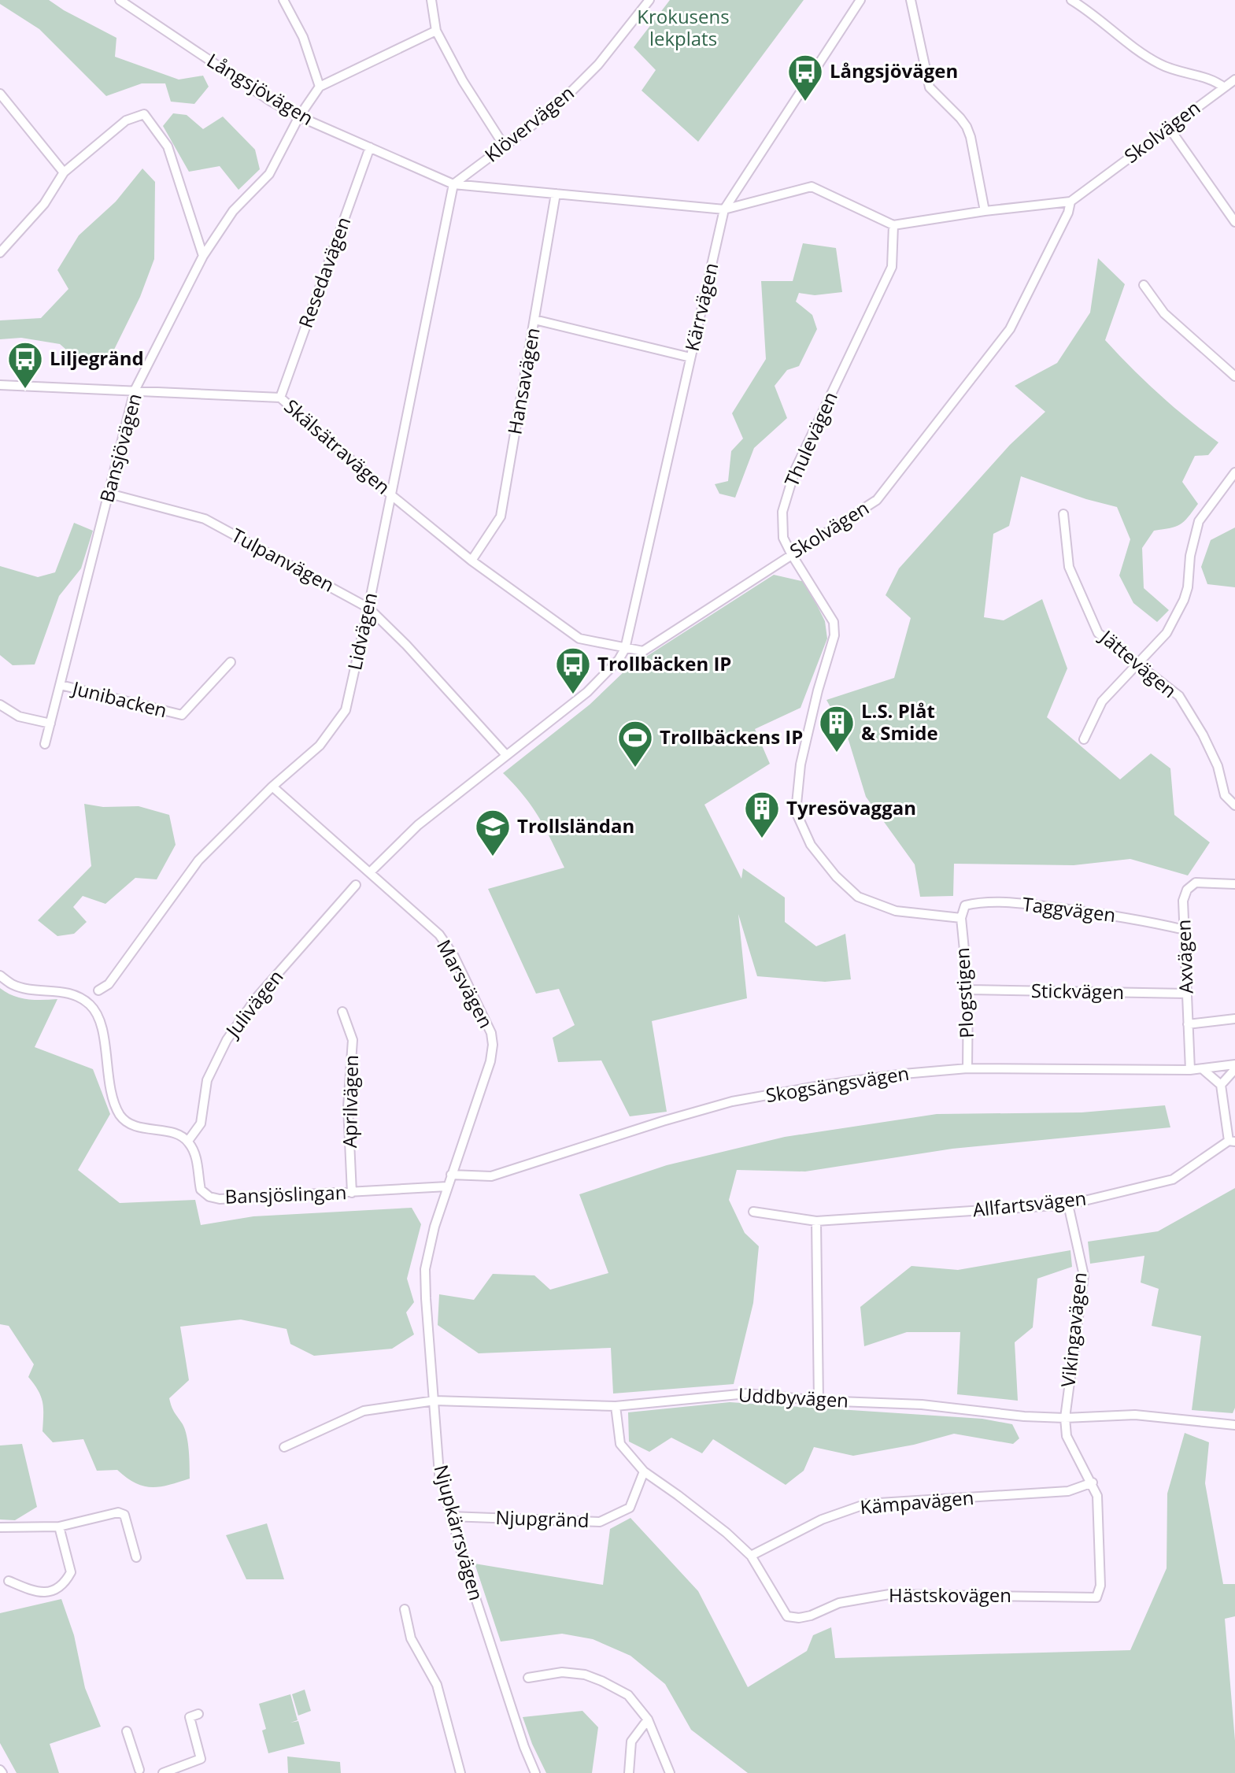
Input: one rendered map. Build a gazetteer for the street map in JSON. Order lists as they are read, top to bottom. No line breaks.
{"streets":{"street":["Långsjövägen","Klövervägen","Skolvägen","Resedavägen","Kärrvägen","Hansavägen","Thulevägen","Skälsätravägen","Bansjövägen","Tulpanvägen","Lidvägen","Jättevägen","Junibacken","Taggvägen","Axvägen","Marsvägen","Stickvägen","Plogstigen","Julivägen","Skogsängsvägen","Aprilvägen","Bansjöslingan","Allfartsvägen","Vikingavägen","Uddbyvägen","Kämpavägen","Njupgränd","Njupkärrsvägen","Hästskovägen"]},"crossings":[["Långsjövägen","Klövervägen"],["Långsjövägen","Resedavägen"],["Långsjövägen","Kärrvägen"],["Långsjövägen","Hansavägen"],["Långsjövägen","Thulevägen"],["Långsjövägen","Bansjövägen"],["Långsjövägen","Lidvägen"],["Klövervägen","Lidvägen"],["Skolvägen","Kärrvägen"],["Skolvägen","Thulevägen"],["Skolvägen","Skälsätravägen"],["Resedavägen","Skälsätravägen"],["Kärrvägen","Skälsätravägen"],["Hansavägen","Skälsätravägen"],["Thulevägen","Taggvägen"],["Thulevägen","Plogstigen"],["Skälsätravägen","Bansjövägen"],["Skälsätravägen","Lidvägen"],["Bansjövägen","Tulpanvägen"],["Bansjövägen","Junibacken"],["Tulpanvägen","Lidvägen"],["Lidvägen","Marsvägen"],["Taggvägen","Axvägen"],["Taggvägen","Plogstigen"],["Axvägen","Stickvägen"],["Axvägen","Skogsängsvägen"],["Marsvägen","Skogsängsvägen"],["Marsvägen","Njupkärrsvägen"],["Stickvägen","Plogstigen"],["Plogstigen","Skogsängsvägen"],["Julivägen","Bansjöslingan"],["Skogsängsvägen","Njupkärrsvägen"],["Aprilvägen","Bansjöslingan"],["Bansjöslingan","Njupkärrsvägen"],["Allfartsvägen","Vikingavägen"],["Vikingavägen","Uddbyvägen"],["Vikingavägen","Hästskovägen"],["Uddbyvägen","Njupkärrsvägen"],["Uddbyvägen","Hästskovägen"],["Kämpavägen","Hästskovägen"],["Njupgränd","Njupkärrsvägen"],["Njupgränd","Hästskovägen"]],"parks":["Krokusens lekplats"],"places":{"bus stop":["Långsjövägen","Liljegränd","Trollbäcken IP"],"building":["L.S. Plåt & Smide","Tyresövaggan"],"sports":["Trollbäckens IP"],"school or university":["Trollsländan"]}}
